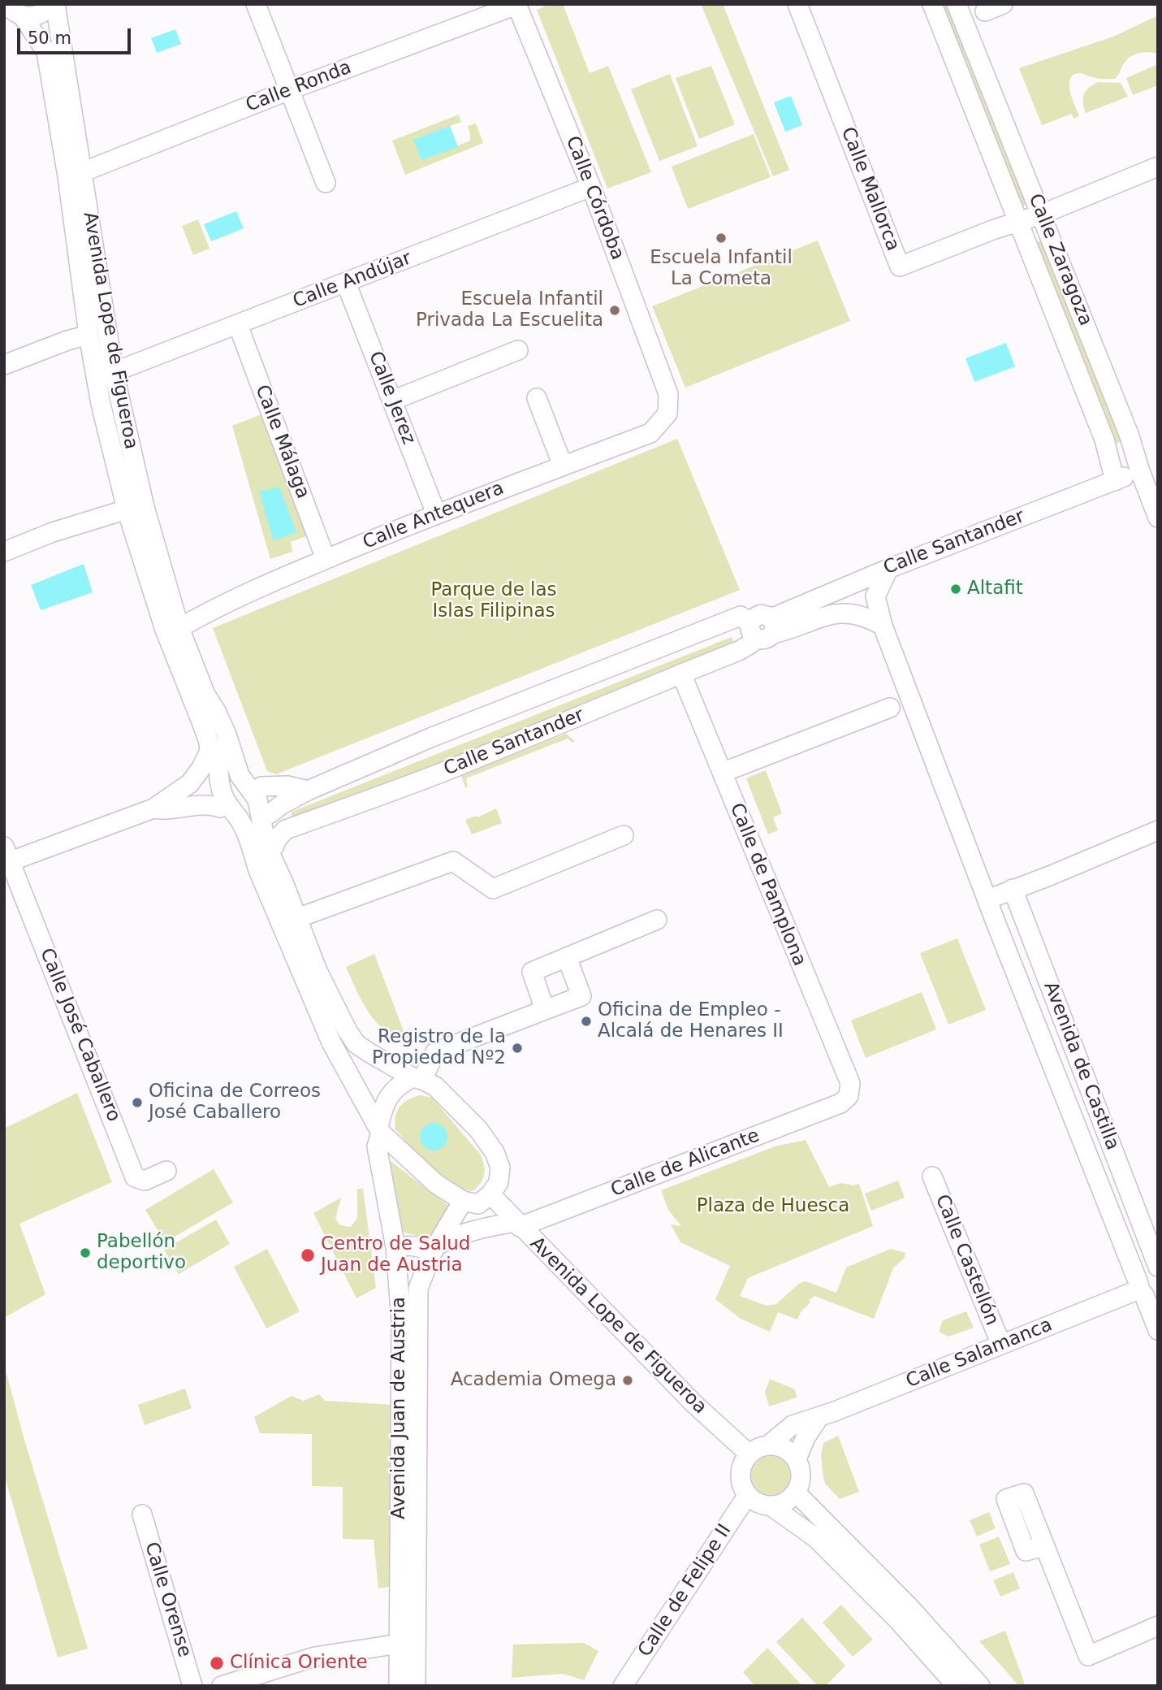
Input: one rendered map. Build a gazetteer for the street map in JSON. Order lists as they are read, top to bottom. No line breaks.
{"streets":{"street":["Calle Ronda","Calle Mallorca","Calle Córdoba","Calle Zaragoza","Calle Andújar","Avenida Lope de Figueroa","Calle Jerez","Calle Málaga","Calle Antequera","Calle Santander","Calle de Pamplona","Calle José Caballero","Avenida de Castilla","Calle de Alicante","Calle Castellón","Calle Salamanca","Avenida Juan de Austria","Calle de Felipe II","Calle Orense"]},"crossings":[["Calle Ronda","Calle Córdoba"],["Calle Ronda","Avenida Lope de Figueroa"],["Calle Mallorca","Calle Zaragoza"],["Calle Córdoba","Calle Andújar"],["Calle Córdoba","Calle Antequera"],["Calle Zaragoza","Calle Santander"],["Calle Andújar","Avenida Lope de Figueroa"],["Calle Andújar","Calle Jerez"],["Calle Andújar","Calle Málaga"],["Avenida Lope de Figueroa","Calle Antequera"],["Avenida Lope de Figueroa","Calle Santander"],["Avenida Lope de Figueroa","Calle de Alicante"],["Avenida Lope de Figueroa","Calle Salamanca"],["Avenida Lope de Figueroa","Avenida Juan de Austria"],["Avenida Lope de Figueroa","Calle de Felipe II"],["Calle Jerez","Calle Antequera"],["Calle Málaga","Calle Antequera"],["Calle Santander","Calle de Pamplona"],["Calle Santander","Avenida de Castilla"],["Calle de Pamplona","Calle de Alicante"],["Avenida de Castilla","Calle Salamanca"],["Calle de Alicante","Avenida Juan de Austria"],["Calle Castellón","Calle Salamanca"],["Calle Salamanca","Calle de Felipe II"]],"parks":["Parque de las Islas Filipinas","Plaza de Huesca"],"places":["Escuela Infantil La Cometa","Escuela Infantil Privada La Escuelita","Altafit","Oficina de Empleo - Alcalá de Henares II","Registro de la Propiedad Nº2","Oficina de Correos José Caballero","Pabellón deportivo","Centro de Salud Juan de Austria","Academia Omega","Clínica Oriente"],"scale_bar":"50 m"}
